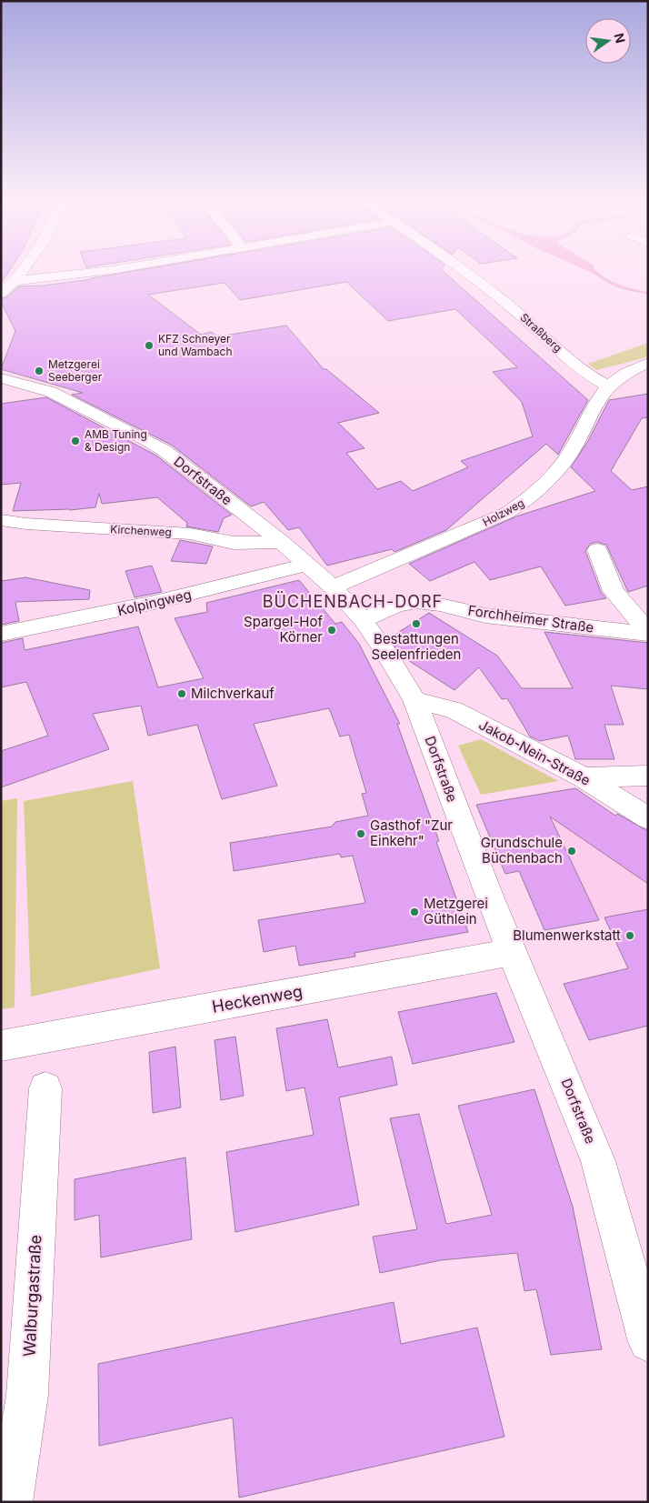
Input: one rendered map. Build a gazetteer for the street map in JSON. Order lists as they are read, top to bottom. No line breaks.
{"streets":{"street":["Straßberg","Dorfstraße","Holzweg","Kirchenweg","Kolpingweg","Forchheimer Straße","Jakob-Nein-Straße","Heckenweg","Walburgastraße"]},"crossings":[["Straßberg","Holzweg"],["Dorfstraße","Holzweg"],["Dorfstraße","Kirchenweg"],["Dorfstraße","Kolpingweg"],["Dorfstraße","Forchheimer Straße"],["Dorfstraße","Jakob-Nein-Straße"],["Dorfstraße","Heckenweg"]],"districts":["BÜCHENBACH-DORF"],"places":["KFZ Schneyer und Wambach","Metzgerei Seeberger","AMB Tuning & Design","Bestattungen Seelenfrieden","Spargel-Hof Körner","Milchverkauf","Gasthof \"Zur Einkehr\"","Grundschule Büchenbach","Metzgerei Güthlein","Blumenwerkstatt"],"north":"right"}
